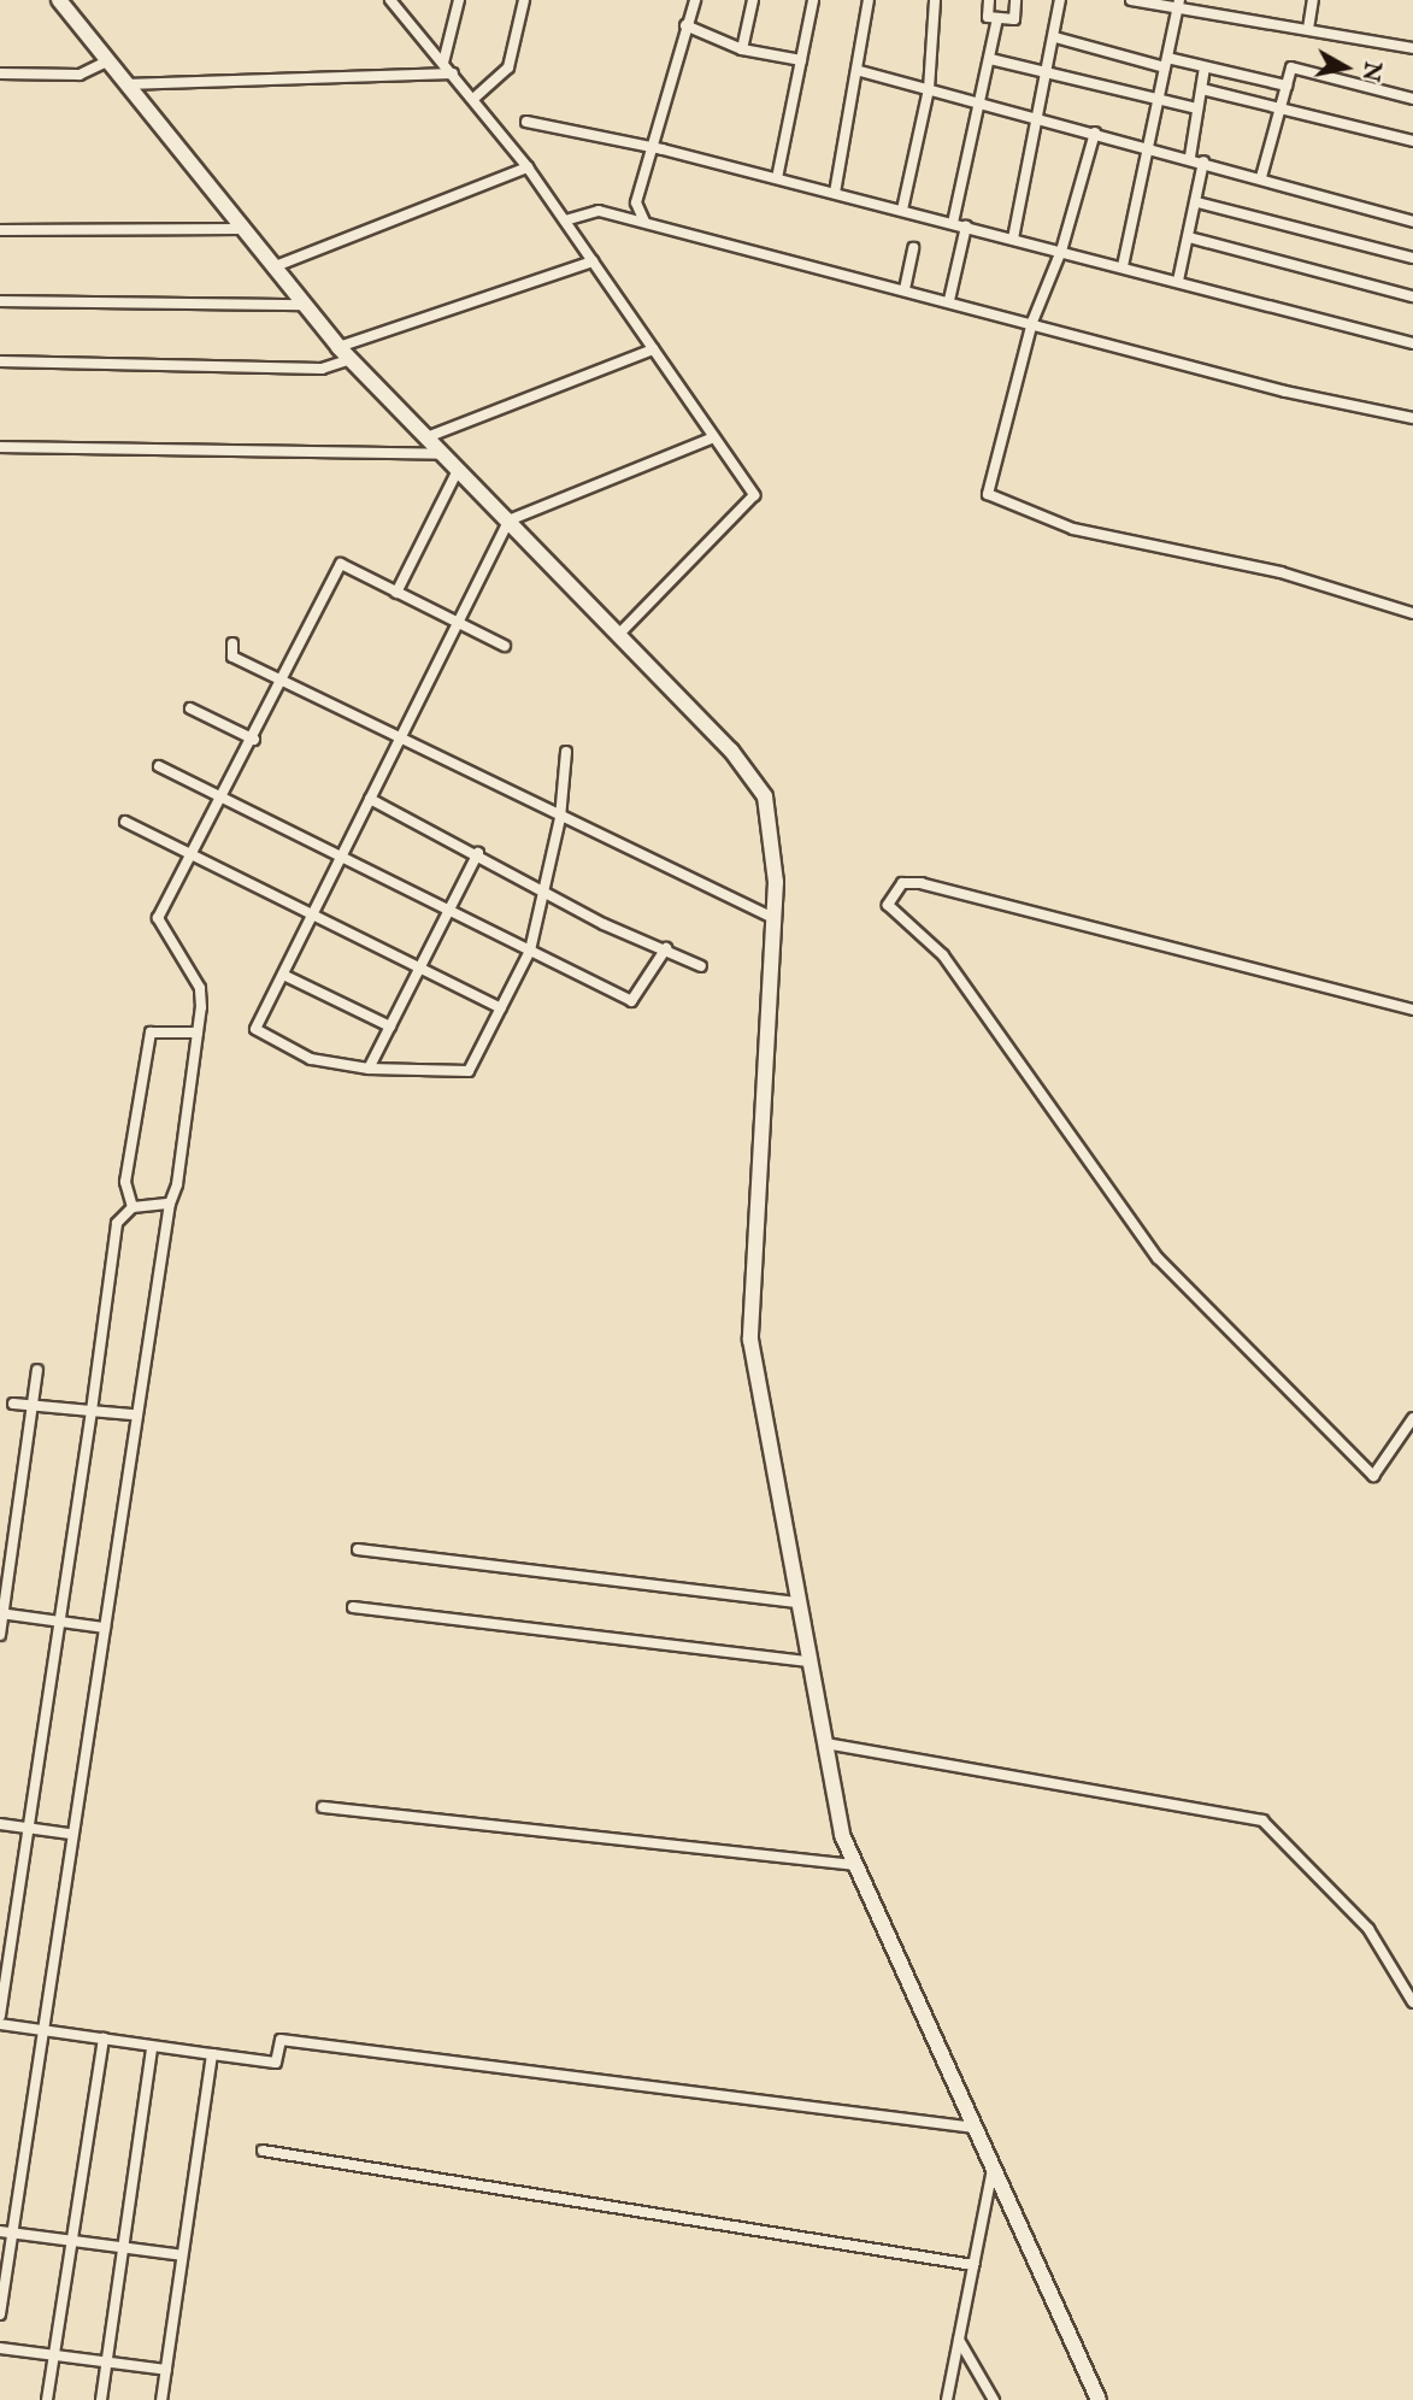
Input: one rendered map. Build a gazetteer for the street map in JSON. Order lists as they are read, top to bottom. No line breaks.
{"north":"right"}
